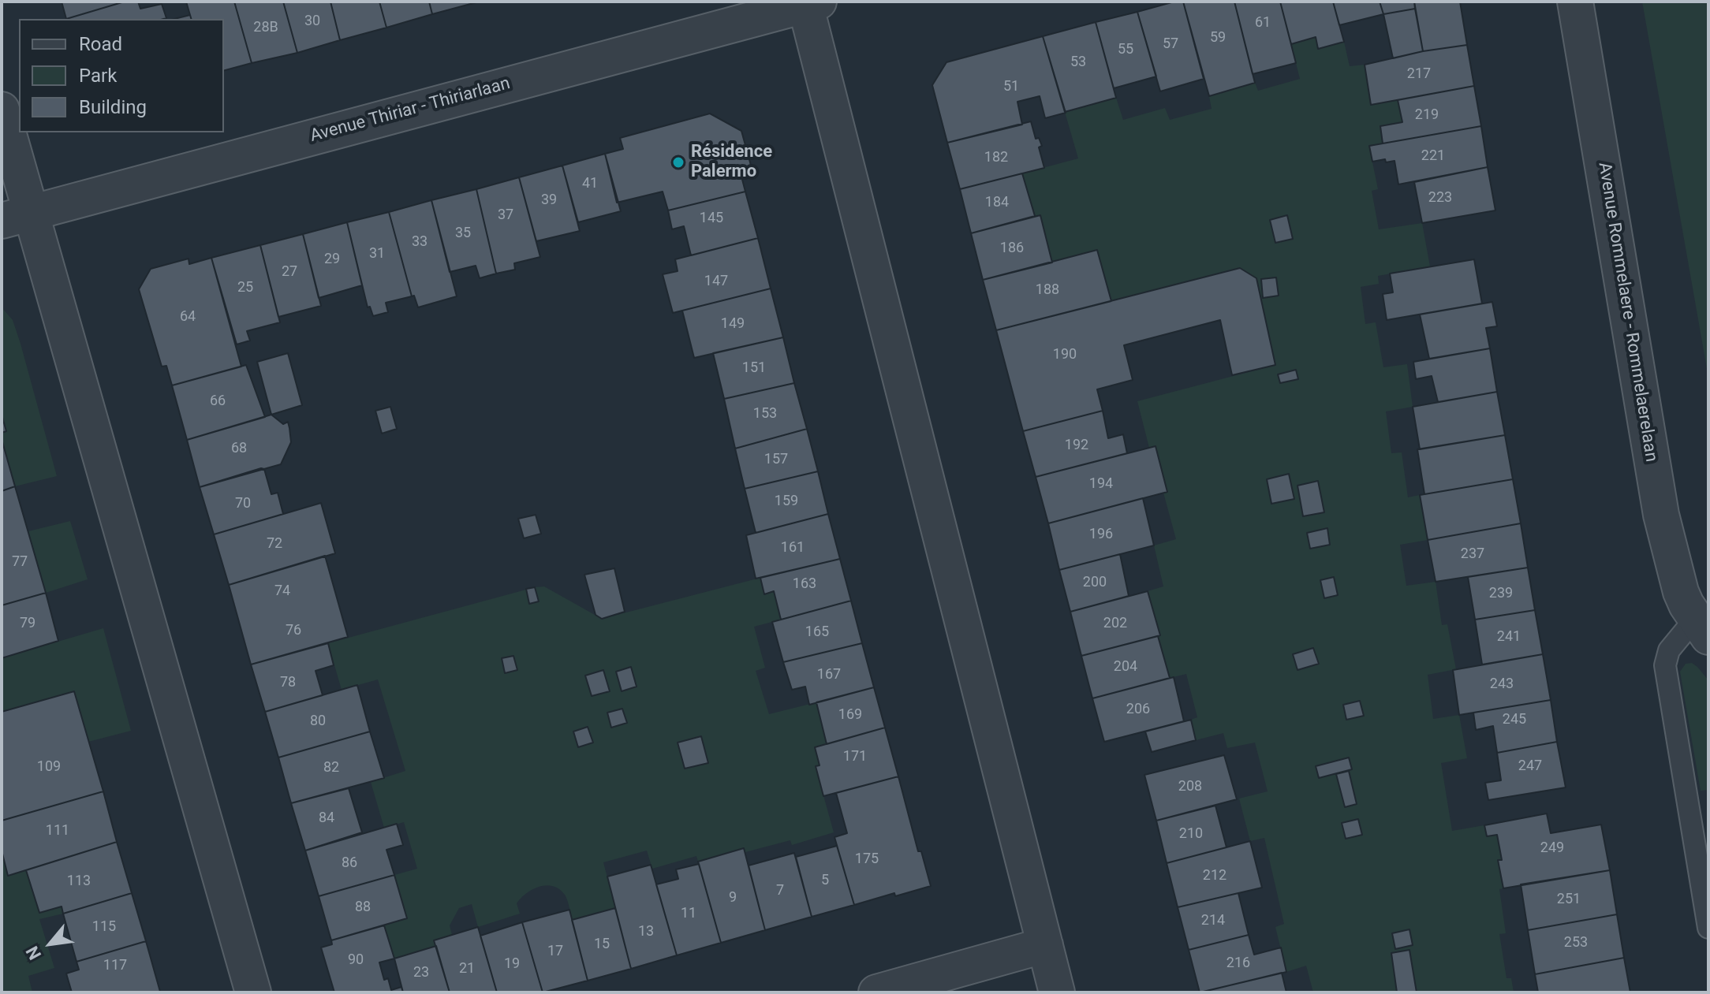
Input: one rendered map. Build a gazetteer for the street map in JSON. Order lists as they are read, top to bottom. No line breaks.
{"streets":{"street":["Avenue Thiriar - Thiriarlaan","Avenue Rommelaere - Rommelaerelaan"]},"places":["Résidence Palermo"],"house_numbers":["30","61","28B","59","57","55","53","217","51","219","221","182","41","223","39","184","37","145","35","33","186","31","29","27","147","25","188","64","149","190","151","66","153","192","68","157","194","159","70","196","72","161","237","77","200","163","74","239","79","202","76","165","241","204","167","78","243","206","169","245","80","171","247","109","82","208","84","111","210","249","175","86","212","5","113","7","9","251","88","11","214","115","13","253","15","17","90","216","19","117","21","23"],"legend":["Road","Park","Building"],"north":"bottom left"}
